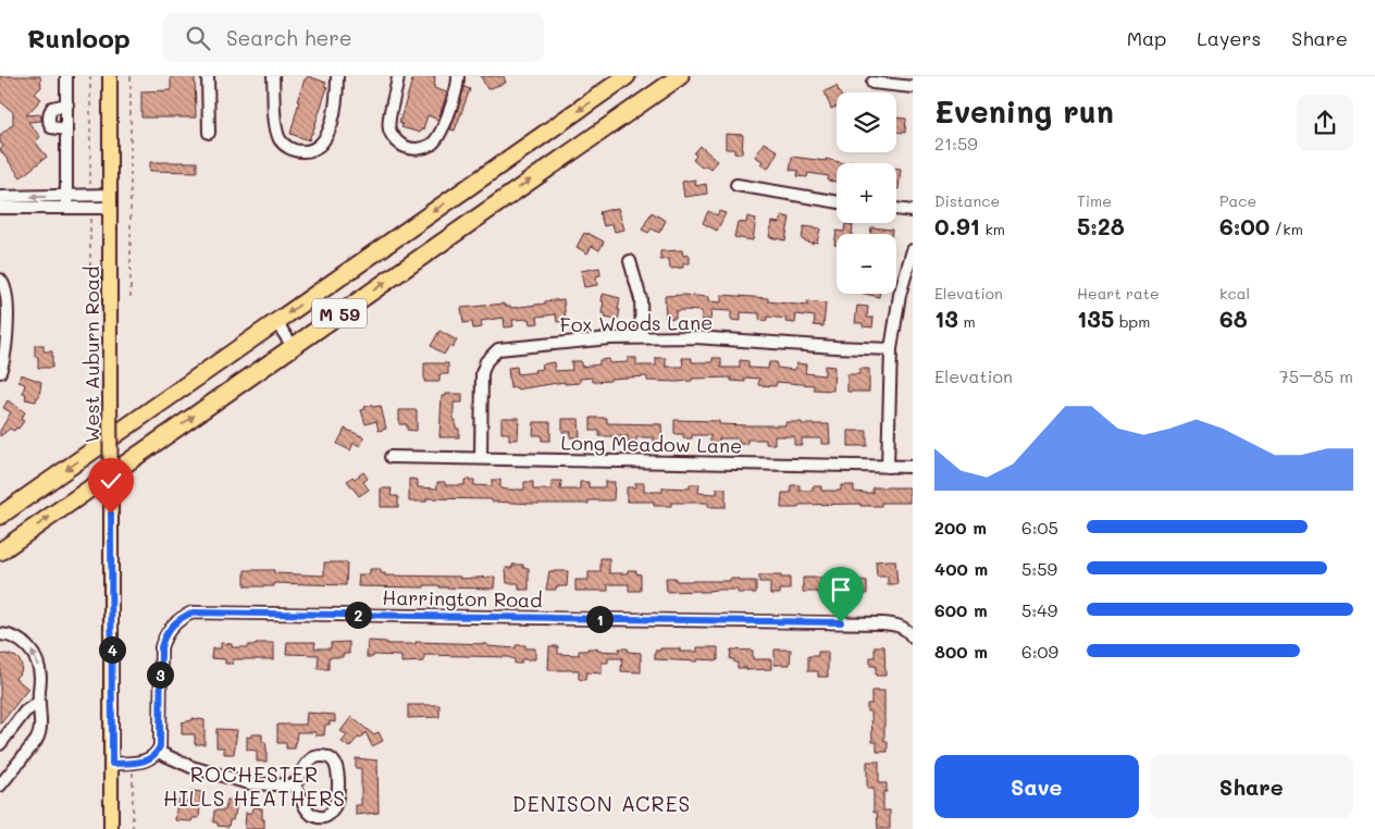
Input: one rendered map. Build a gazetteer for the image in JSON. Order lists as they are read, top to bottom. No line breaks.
{"streets":{"highway":["M 59"],"main road":["West Auburn Road"],"street":["Fox Woods Lane","Long Meadow Lane","Harrington Road"]},"crossings":[["Fox Woods Lane","Long Meadow Lane"]],"districts":["ROCHESTER HILLS HEATHERS","DENISON ACRES"],"page":{"header":"Runloop","search":"Search here","nav":["Map","Layers","Share"],"heading":["Evening run","21:59"],"map_buttons":["+","−"],"stats":[["Distance","0.91 km"],["Time","5:28"],["Pace","6:00 /km"],["Elevation","13 m"],["Heart rate","135 bpm"],["kcal","68"]],"chart":["Elevation","75–85 m"],"list":[{"name":"200 m","note":"6:05"},{"name":"400 m","note":"5:59"},{"name":"600 m","note":"5:49"},{"name":"800 m","note":"6:09"}],"pins":["2","1","4","3"],"buttons":["Save","Share"]}}
